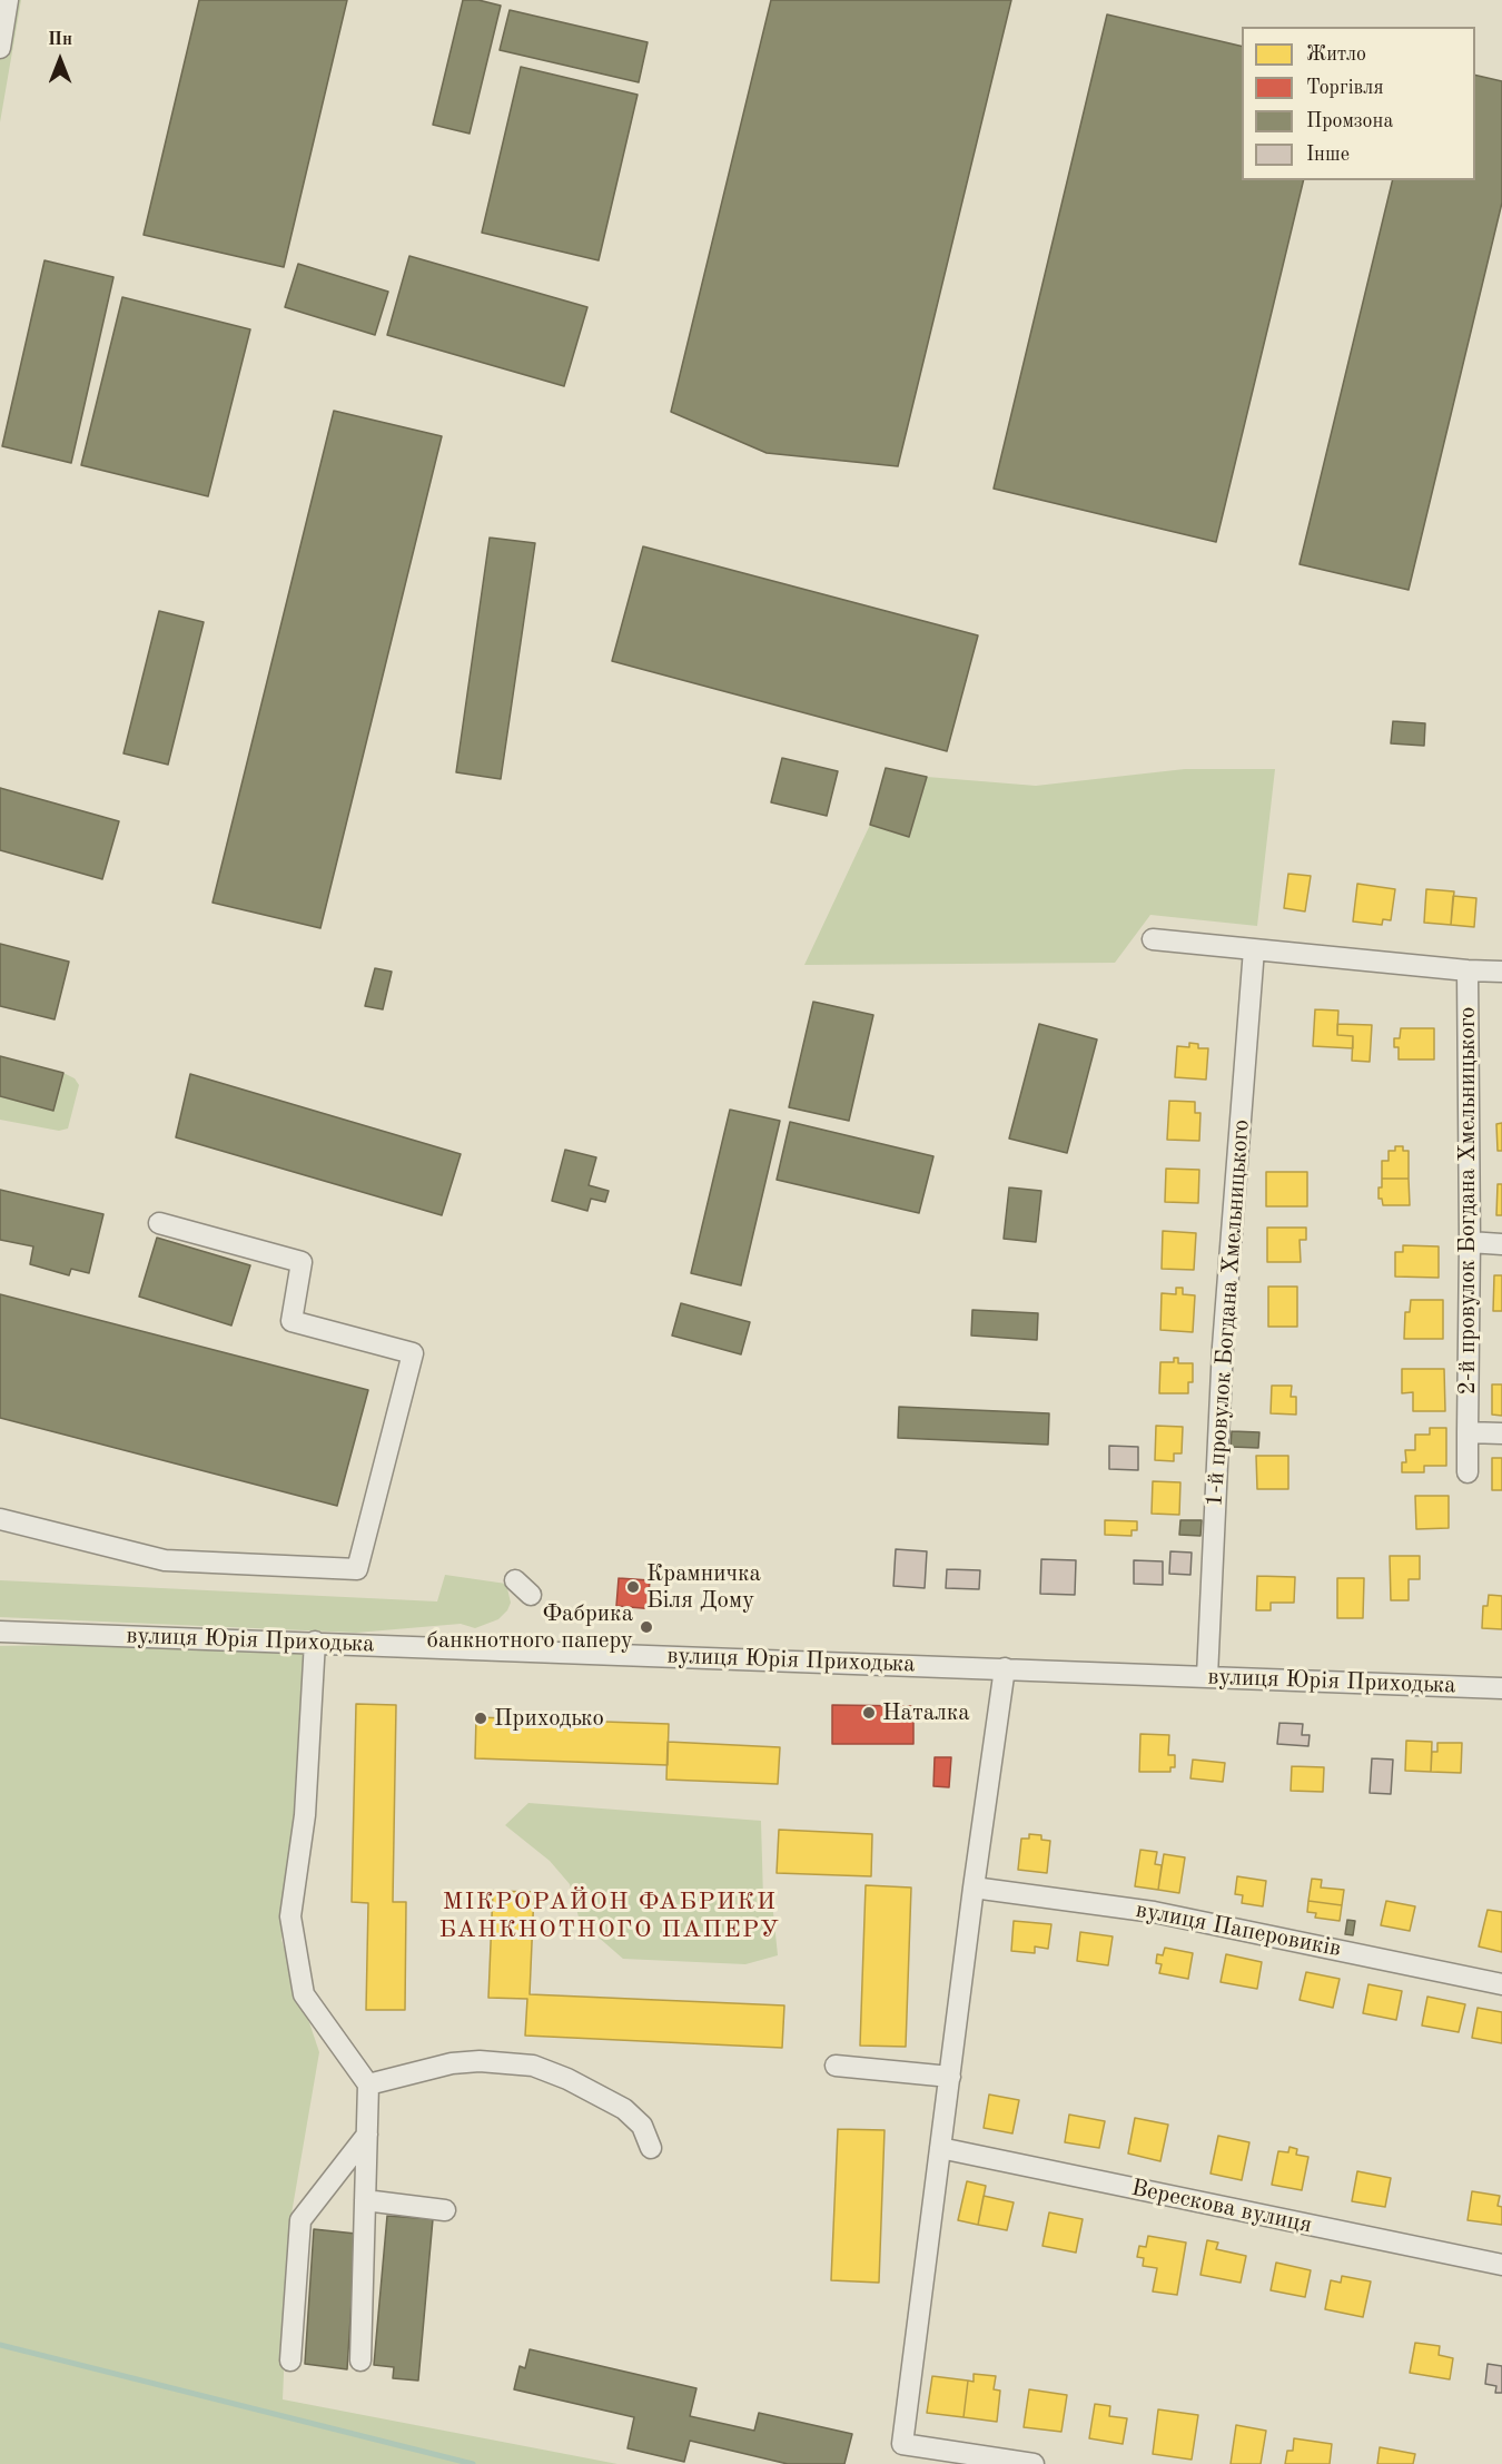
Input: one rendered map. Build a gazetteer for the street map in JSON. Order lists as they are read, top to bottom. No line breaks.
{"streets":{"street":["2-й провулок Богдана Хмельницького","1-й провулок Богдана Хмельницького","вулиця Юрія Приходька","вулиця Паперовиків","Верескова вулиця"]},"crossings":[["1-й провулок Богдана Хмельницького","вулиця Юрія Приходька"]],"districts":["МІКРОРАЙОН ФАБРИКИ БАНКНОТНОГО ПАПЕРУ"],"places":["Крамничка Біля Дому","Фабрика банкнотного паперу","Наталка","Приходько"],"legend":["Житло","Торгівля","Промзона","Інше"],"north":"top"}
